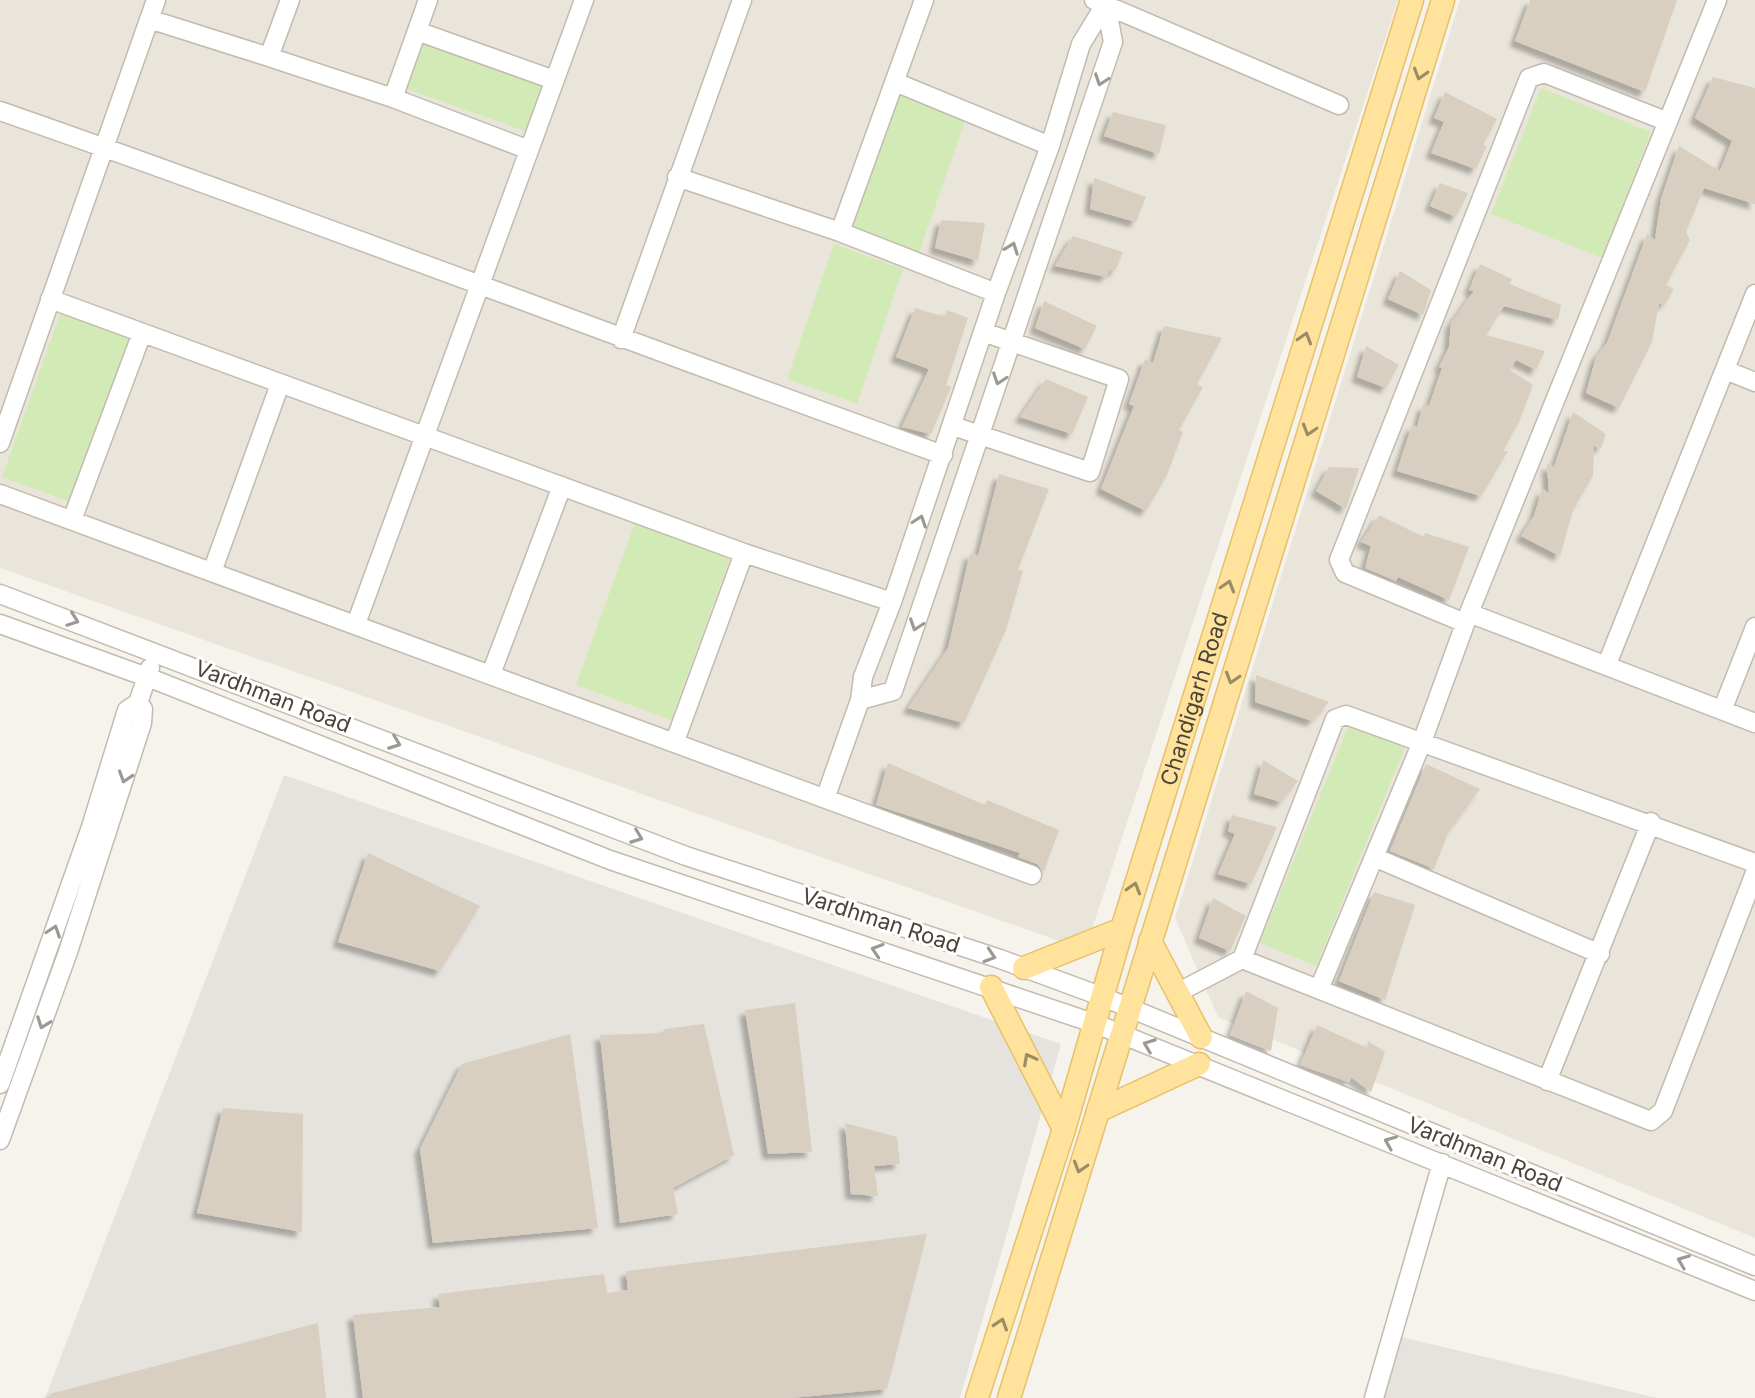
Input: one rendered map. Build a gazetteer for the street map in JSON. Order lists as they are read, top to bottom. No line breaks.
{"streets":{"main road":["Chandigarh Road"],"street":["Vardhman Road"]},"crossings":[["Vardhman Road","Chandigarh Road"]]}
